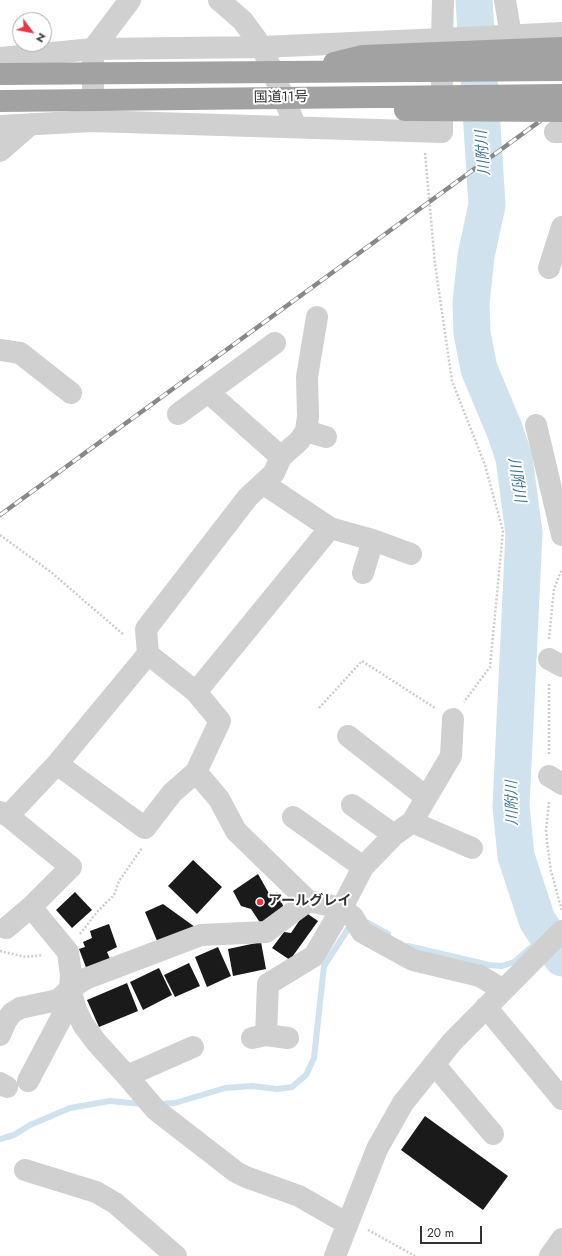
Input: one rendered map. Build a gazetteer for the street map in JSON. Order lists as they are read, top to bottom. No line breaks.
{"streets":{"highway":["国道11号"]},"water":["川附川"],"places":["アールグレイ"],"scale_bar":"20 m","north":"bottom right"}
